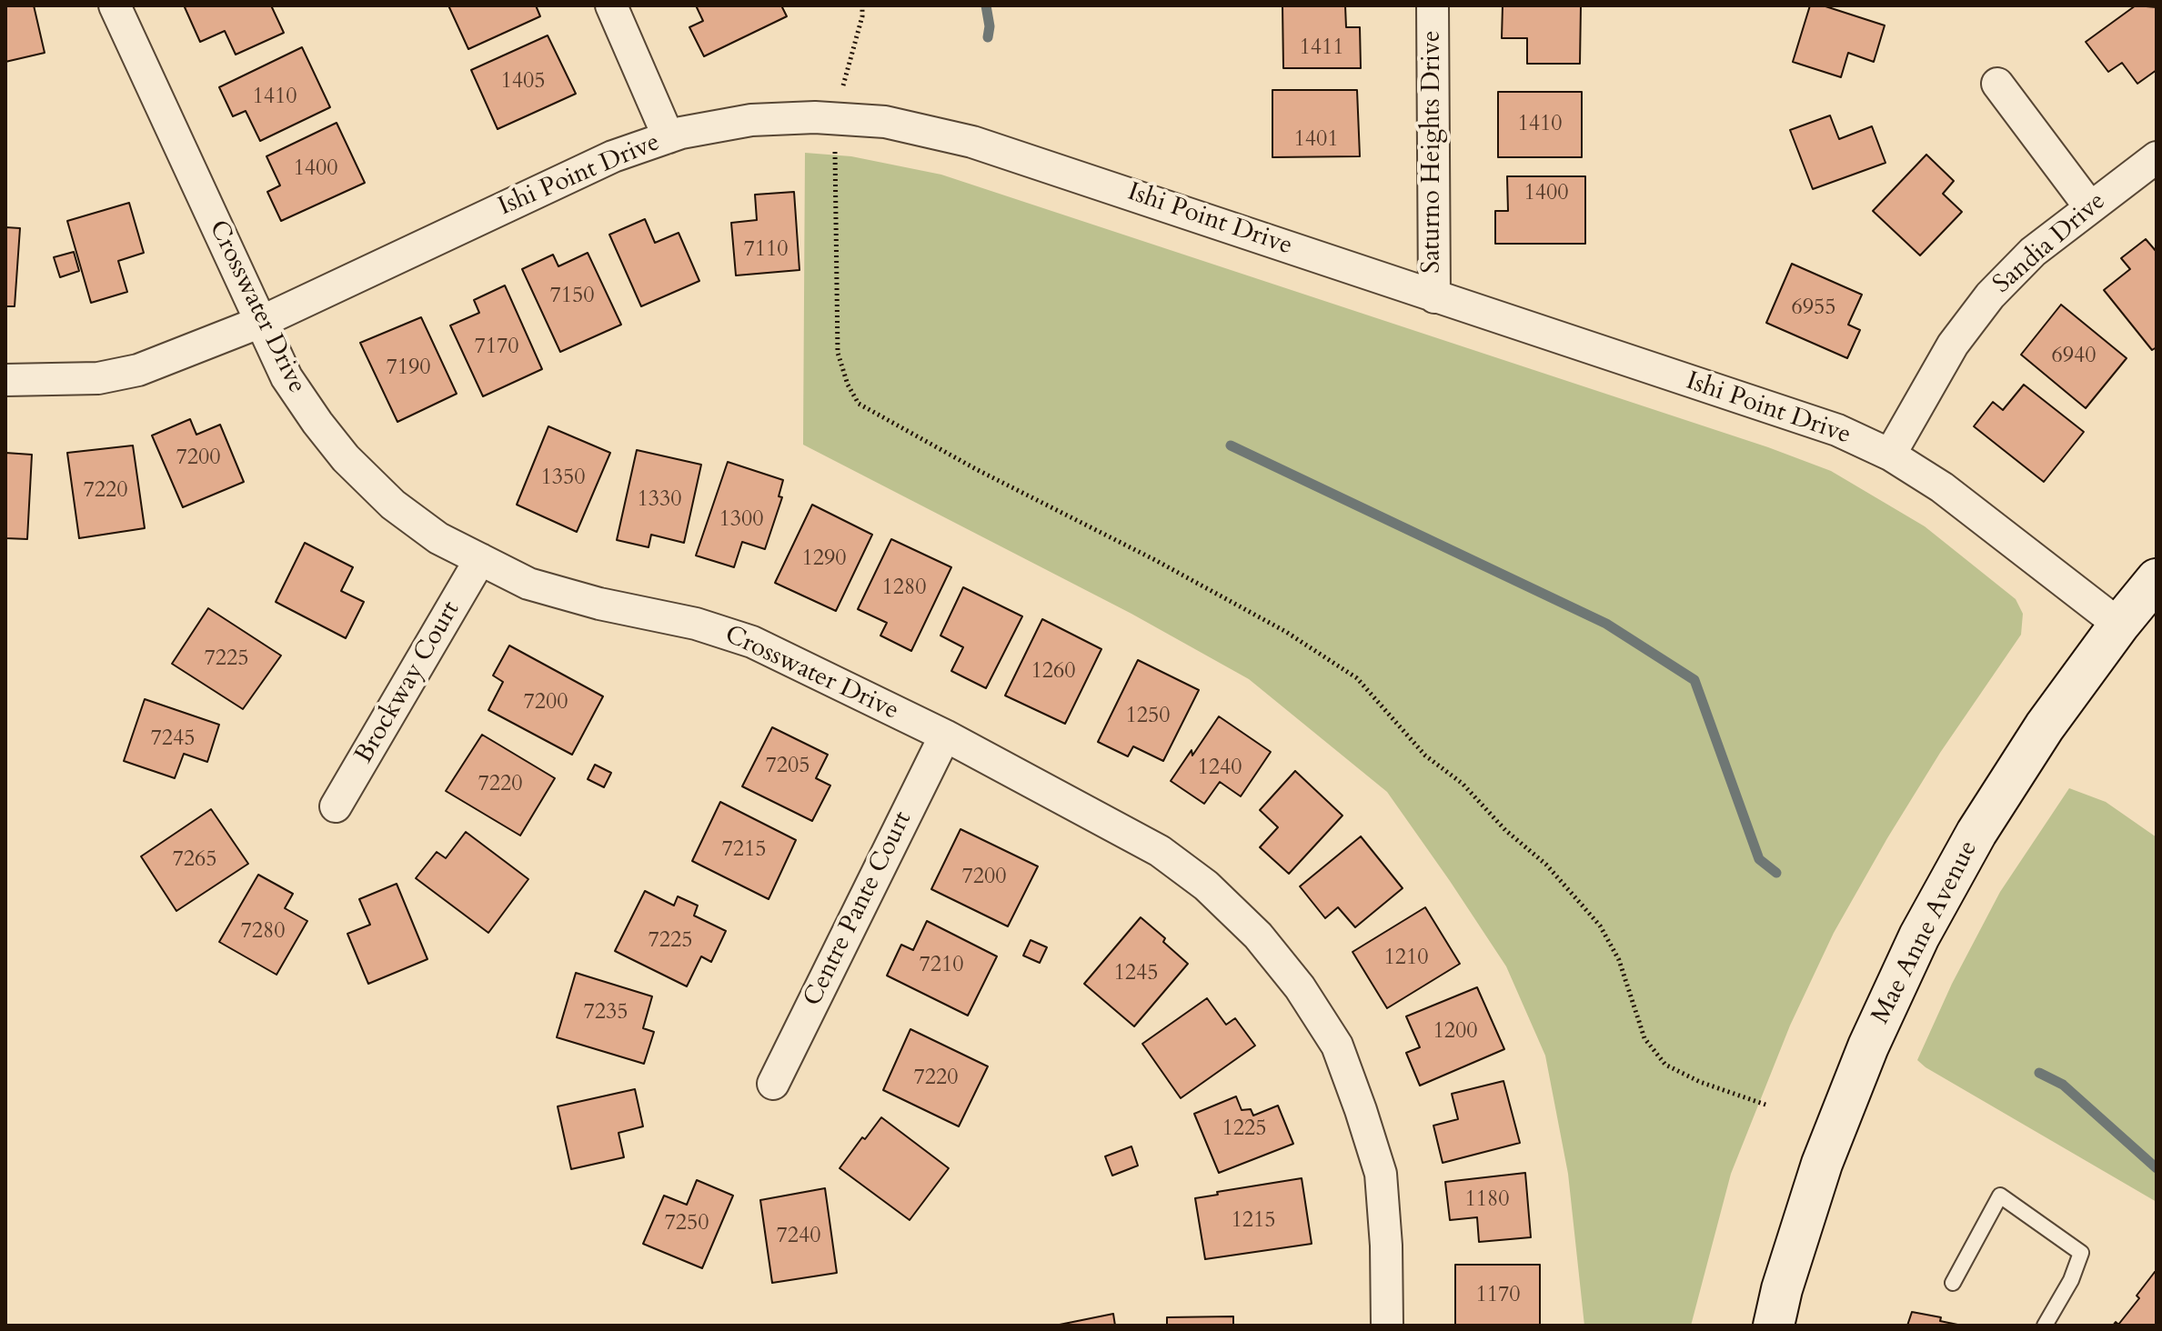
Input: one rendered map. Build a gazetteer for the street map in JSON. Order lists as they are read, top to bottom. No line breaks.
{"streets":{"main road":["Mae Anne Avenue"],"street":["Saturno Heights Drive","Ishi Point Drive","Sandia Drive","Crosswater Drive","Brockway Court","Centre Pante Court"]},"crossings":[["Saturno Heights Drive","Ishi Point Drive"],["Ishi Point Drive","Sandia Drive"],["Ishi Point Drive","Crosswater Drive"],["Ishi Point Drive","Mae Anne Avenue"],["Crosswater Drive","Brockway Court"],["Crosswater Drive","Centre Pante Court"]],"house_numbers":["1411","1405","1410","1410","1401","1400","1400","7110","7150","6955","7170","6940","7190","7200","1350","7220","1330","1300","1290","1280","7225","1260","7200","1250","7245","7205","1240","7220","7215","7265","7200","7280","7225","1210","7210","1245","7235","1200","7220","1225","1180","1215","7250","7240","1170"]}
